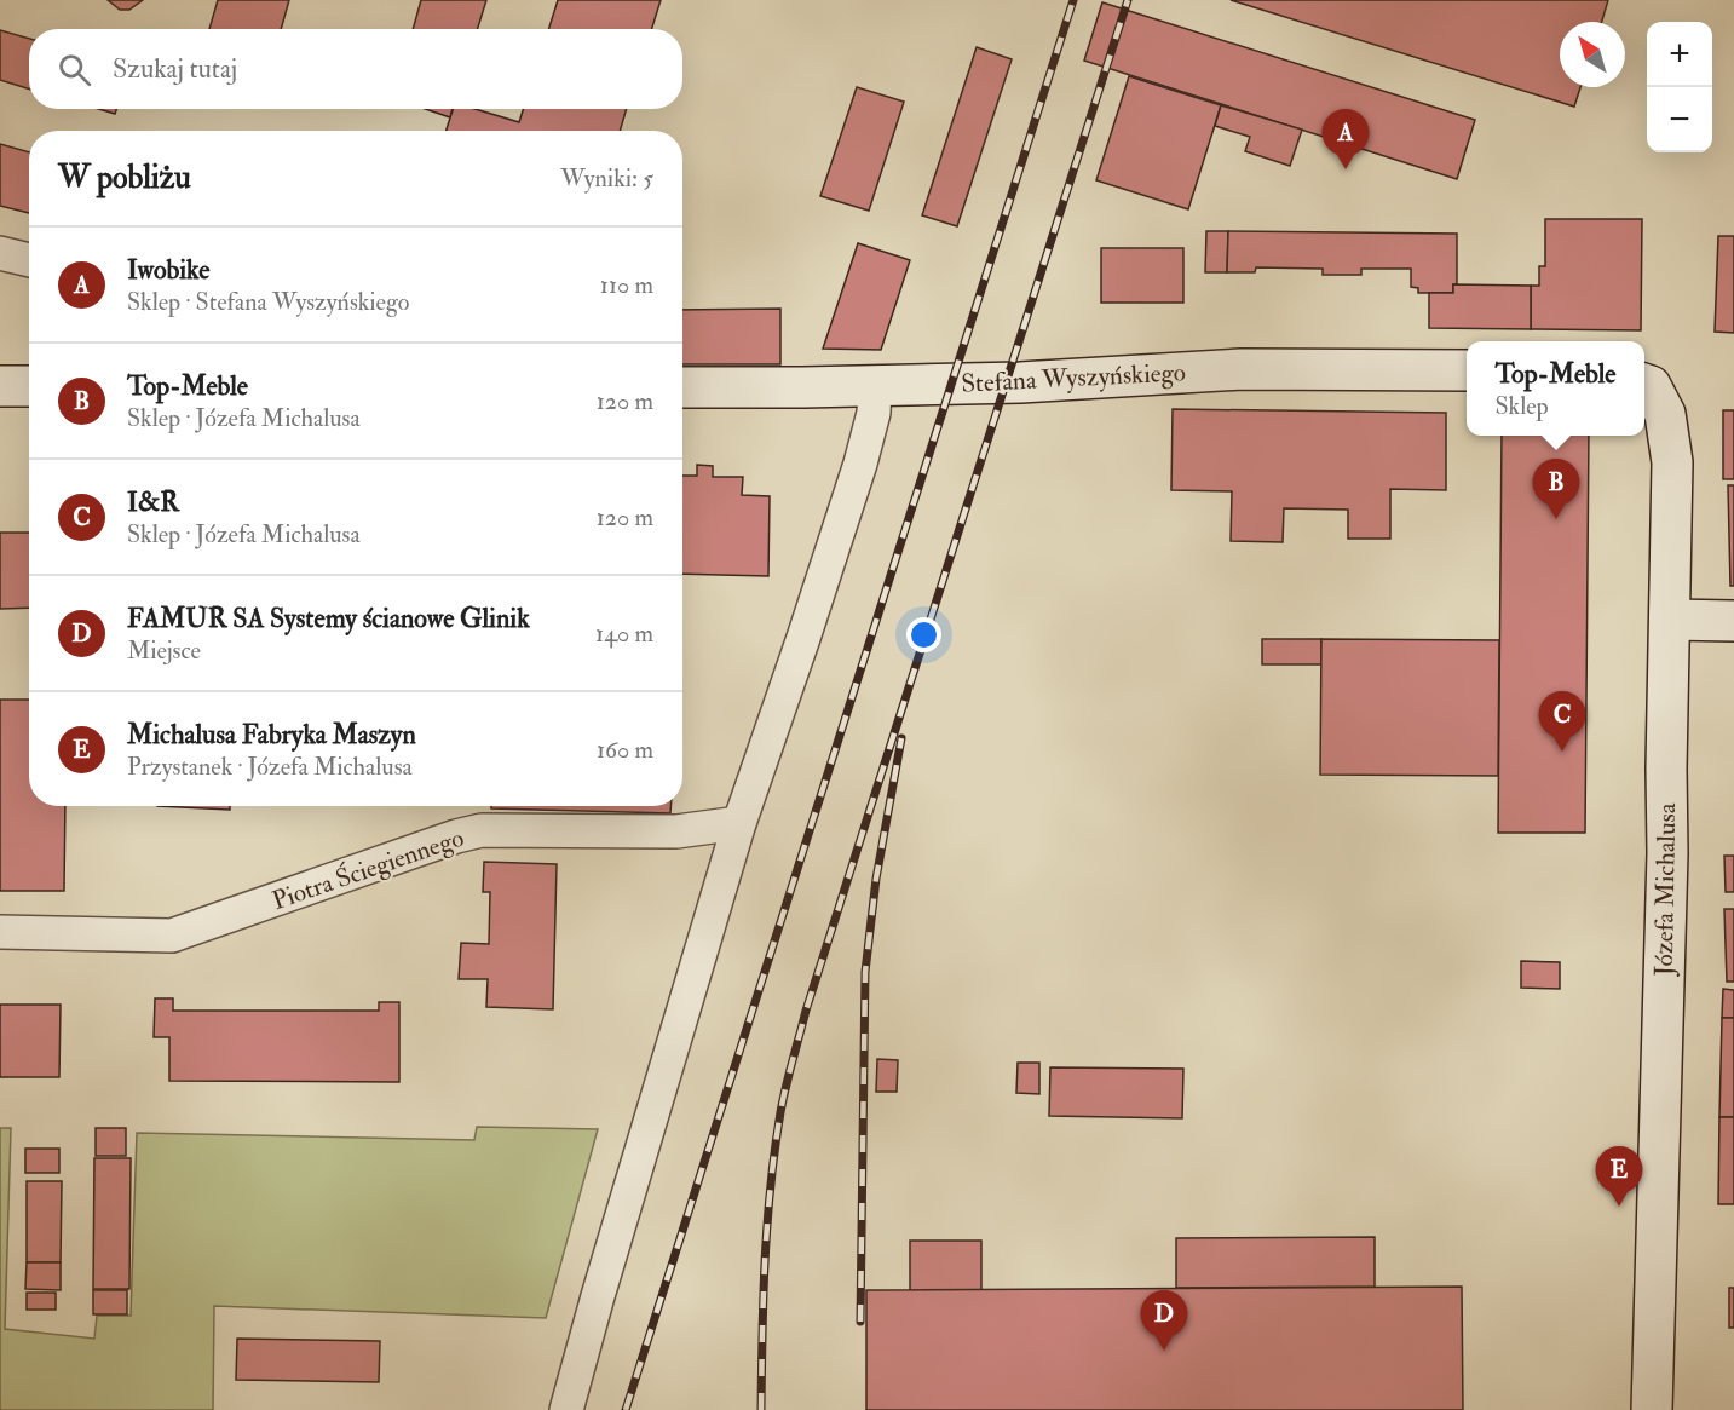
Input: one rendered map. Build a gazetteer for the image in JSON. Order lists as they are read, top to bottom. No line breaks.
{"streets":{"street":["Stefana Wyszyńskiego","Piotra Ściegiennego","Józefa Michalusa"]},"north":"top left","page":{"map_buttons":["+","−"],"search":"Szukaj tutaj","pins":["A","B","C","E","D"],"heading":["W pobliżu","Wyniki: 5"],"list":[{"mark":"A","name":"Iwobike","note":"Sklep · Stefana Wyszyńskiego","value":"110 m"},{"mark":"B","name":"Top-Meble","note":"Sklep · Józefa Michalusa","value":"120 m"},{"mark":"C","name":"I&R","note":"Sklep · Józefa Michalusa","value":"120 m"},{"mark":"D","name":"FAMUR SA Systemy ścianowe Glinik","note":"Miejsce","value":"140 m"},{"mark":"E","name":"Michalusa Fabryka Maszyn","note":"Przystanek · Józefa Michalusa","value":"160 m"}],"popup":["Top-Meble","Sklep"]}}
